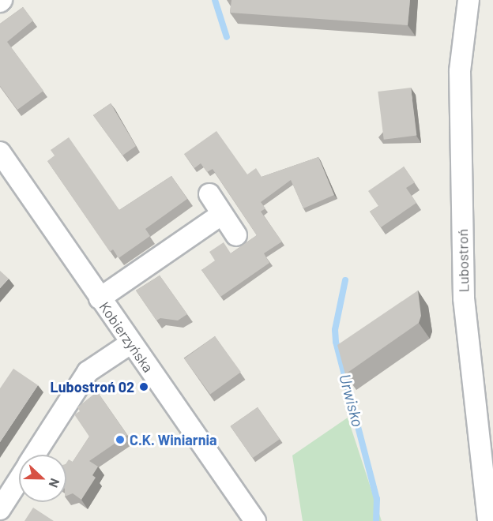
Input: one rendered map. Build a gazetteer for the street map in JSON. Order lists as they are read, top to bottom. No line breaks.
{"streets":{"street":["Lubostroń","Kobierzyńska"]},"water":["Urwisko"],"places":["Lubostroń 02","C.K. Winiarnia"],"north":"right"}
